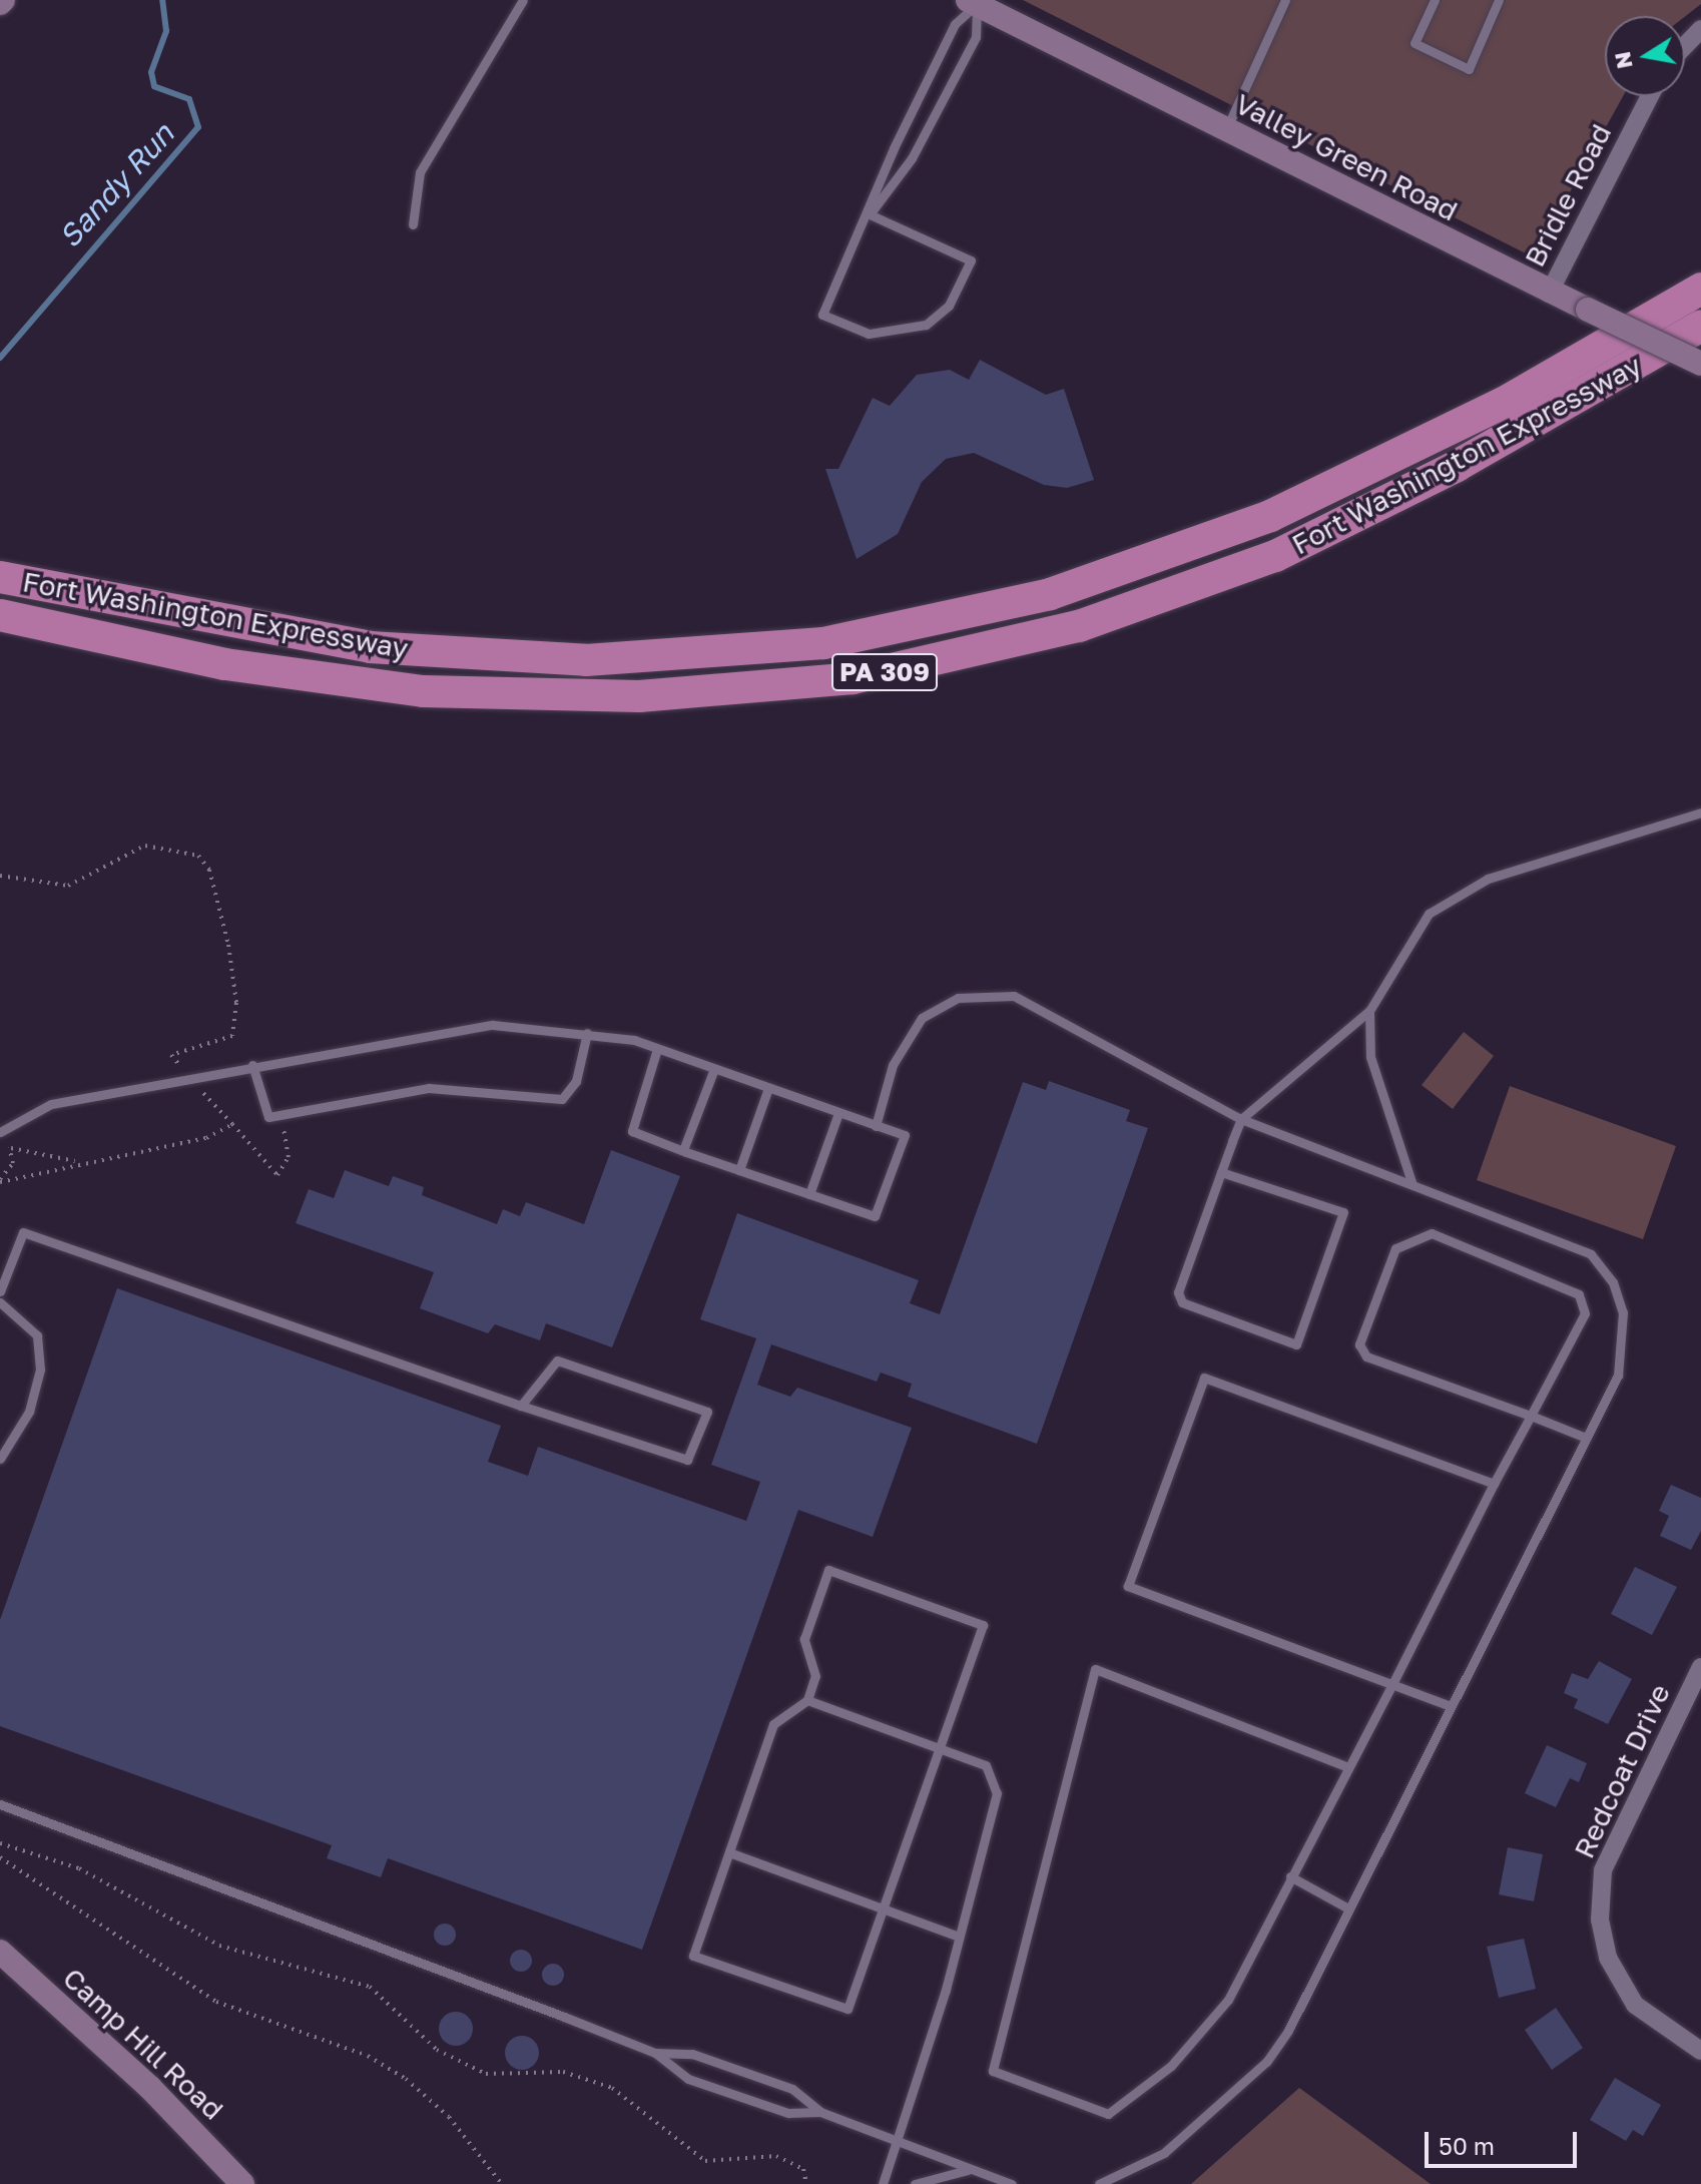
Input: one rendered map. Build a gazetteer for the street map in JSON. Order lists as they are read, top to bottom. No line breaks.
{"streets":{"highway":["Fort Washington Expressway","PA 309"],"street":["Valley Green Road","Bridle Road","Redcoat Drive","Camp Hill Road"]},"crossings":[["Valley Green Road","Bridle Road"]],"water":["Sandy Run"],"scale_bar":"50 m","north":"left"}
